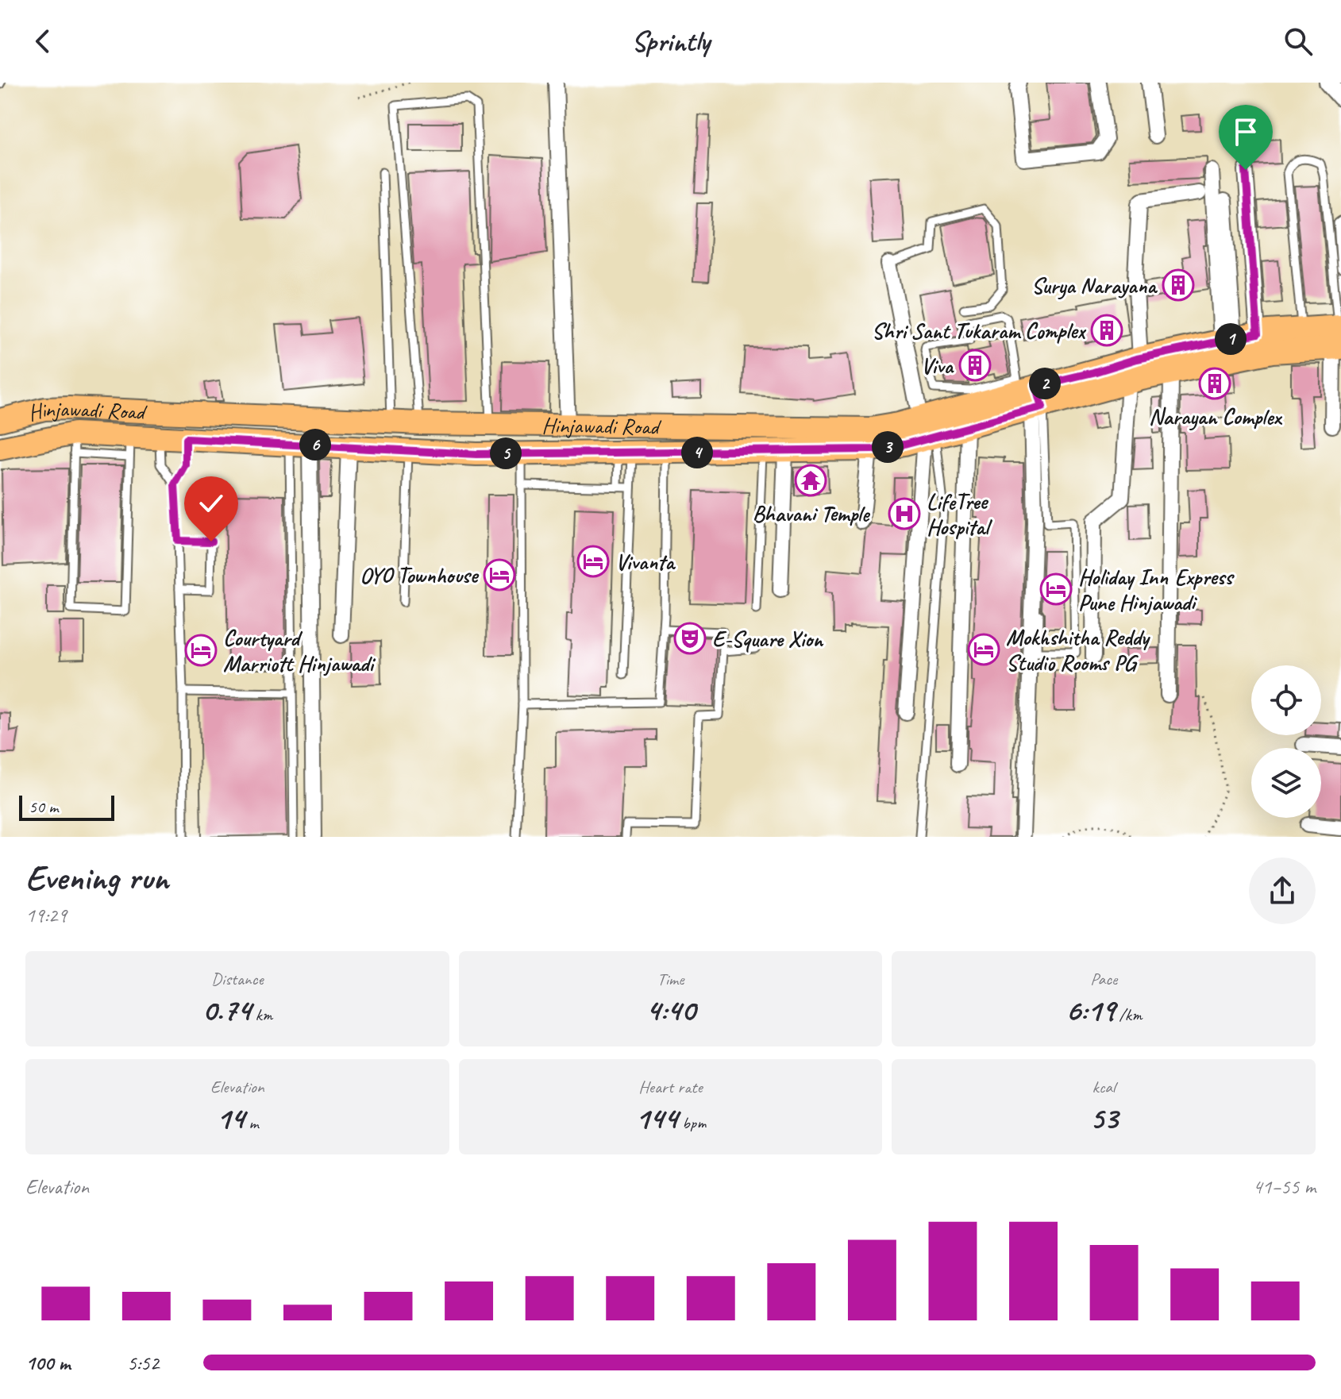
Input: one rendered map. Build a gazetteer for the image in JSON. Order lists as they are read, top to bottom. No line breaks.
{"streets":{"main road":["Hinjawadi Road"]},"places":{"building":["Surya Narayana","Shri Sant Tukaram Complex","Viva","Narayan Complex"],"temple":["Bhavani Temple"],"hospital":["LifeTree Hospital"],"hotel":["Vivanta","OYO Townhouse","Holiday Inn Express Pune Hinjawadi","Mokhshitha Reddy Studio Rooms PG","Courtyard Marriott Hinjawadi"],"theatre":["E-Square Xion"]},"scale_bar":"50 m","page":{"header":"Sprintly","pins":["1","2","6","3","4","5"],"scale":"50 m","heading":["Evening run","19:29"],"stats":[["Distance","0.74 km"],["Time","4:40"],["Pace","6:19 /km"],["Elevation","14 m"],["Heart rate","144 bpm"],["kcal","53"]],"chart":["Elevation","41–55 m"],"list":[{"name":"100 m","note":"5:52"}]}}
